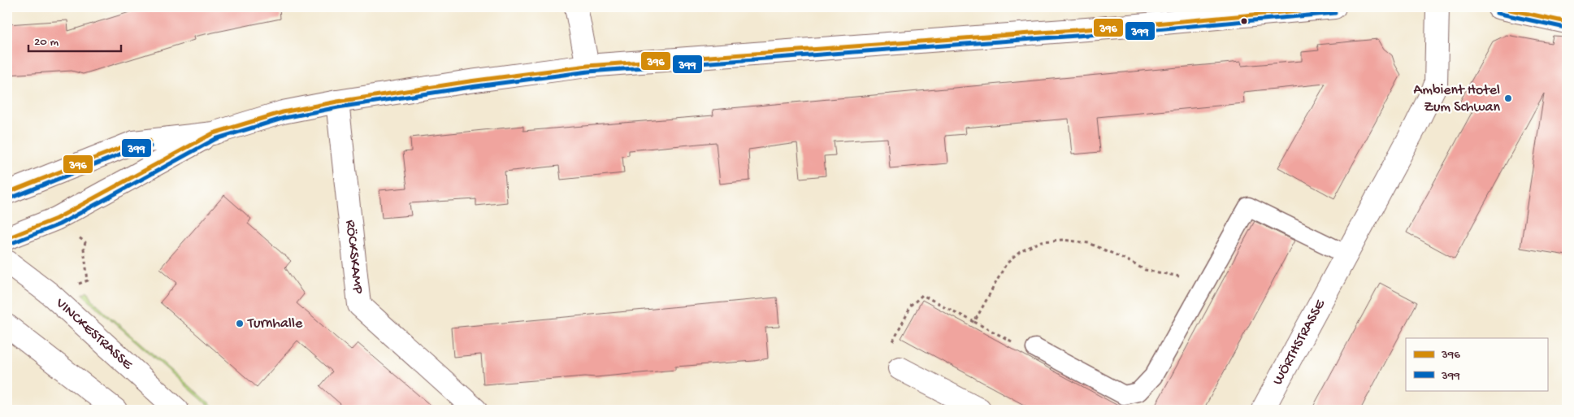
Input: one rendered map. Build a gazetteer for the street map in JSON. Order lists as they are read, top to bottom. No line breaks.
{"streets":{"street":["RÖCKSKAMP","VINCKESTRASSE","WÖRTHSTRASSE"]},"places":["Ambient Hotel Zum Schwan","Turnhalle"],"lines":["transit line 396","transit line 399"],"legend":["396","399"],"scale_bar":"20 m"}
